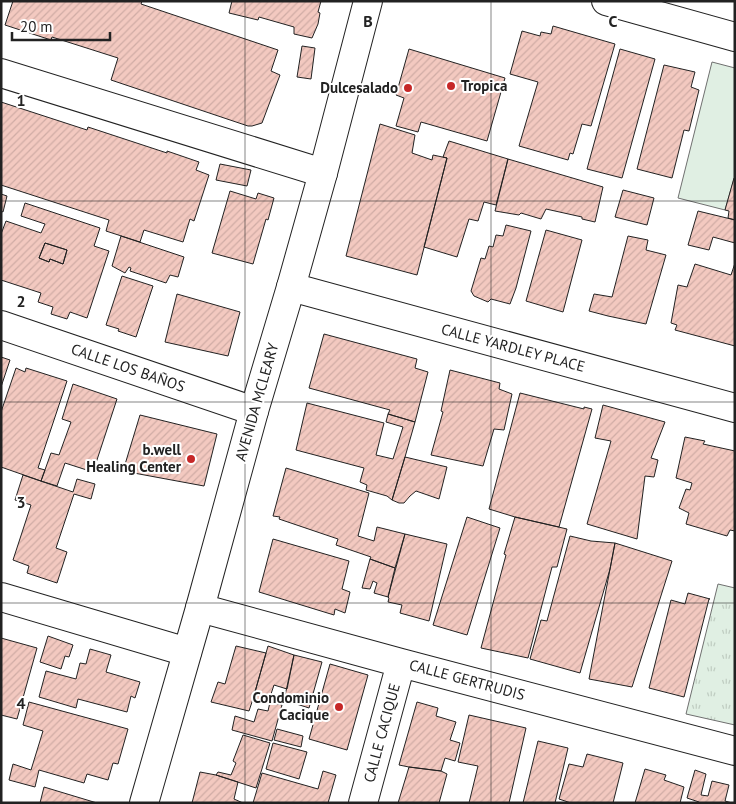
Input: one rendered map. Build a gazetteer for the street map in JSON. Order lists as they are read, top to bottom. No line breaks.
{"streets":{"street":["CALLE YARDLEY PLACE","CALLE LOS BAÑOS","AVENIDA MCLEARY","CALLE GERTRUDIS","CALLE CACIQUE"]},"crossings":[["CALLE YARDLEY PLACE","AVENIDA MCLEARY"],["CALLE LOS BAÑOS","AVENIDA MCLEARY"],["AVENIDA MCLEARY","CALLE GERTRUDIS"],["CALLE GERTRUDIS","CALLE CACIQUE"]],"places":["Tropica","Dulcesalado","b.well Healing Center","Condominio Cacique"],"scale_bar":"20 m","grid":{"columns":["B","C"],"rows":["1","2","3","4"]}}
